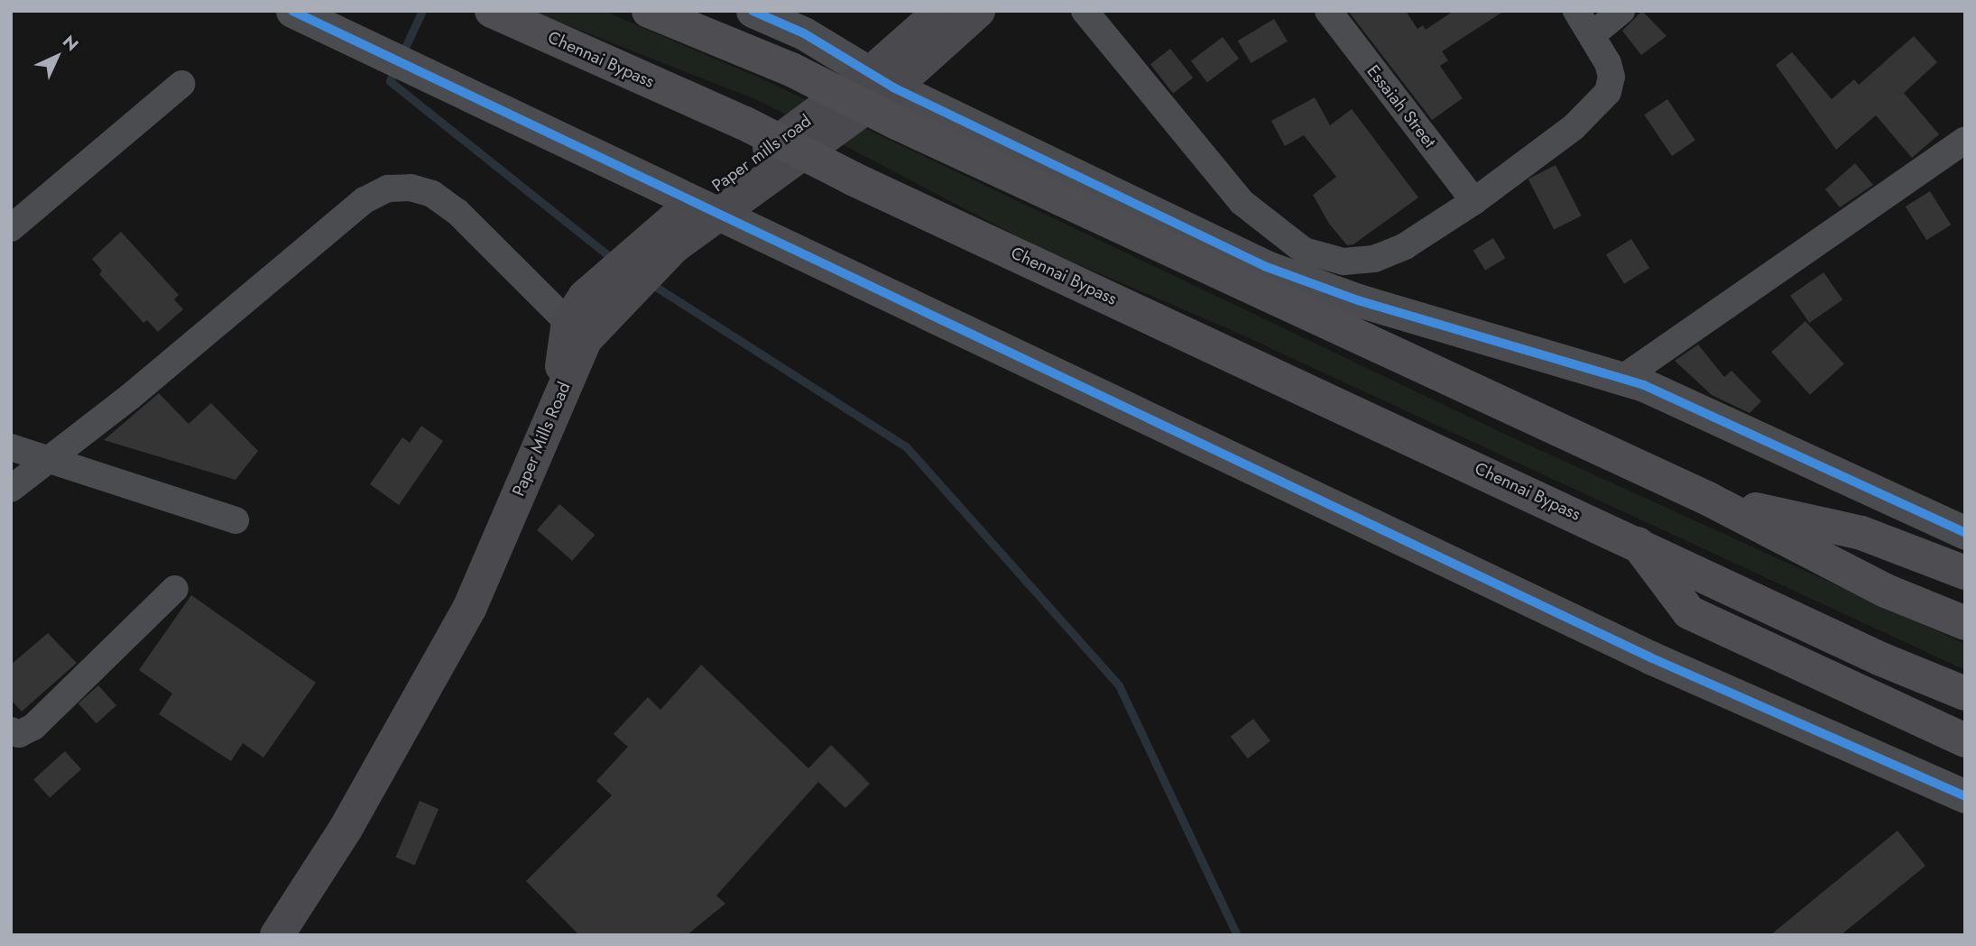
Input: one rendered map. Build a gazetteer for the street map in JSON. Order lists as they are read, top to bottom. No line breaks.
{"streets":{"highway":["Chennai Bypass"],"main road":["Paper mills road","Paper Mills Road"],"street":["Essaiah Street"]},"crossings":[["Paper mills road","Paper Mills Road"]],"north":"top right"}
